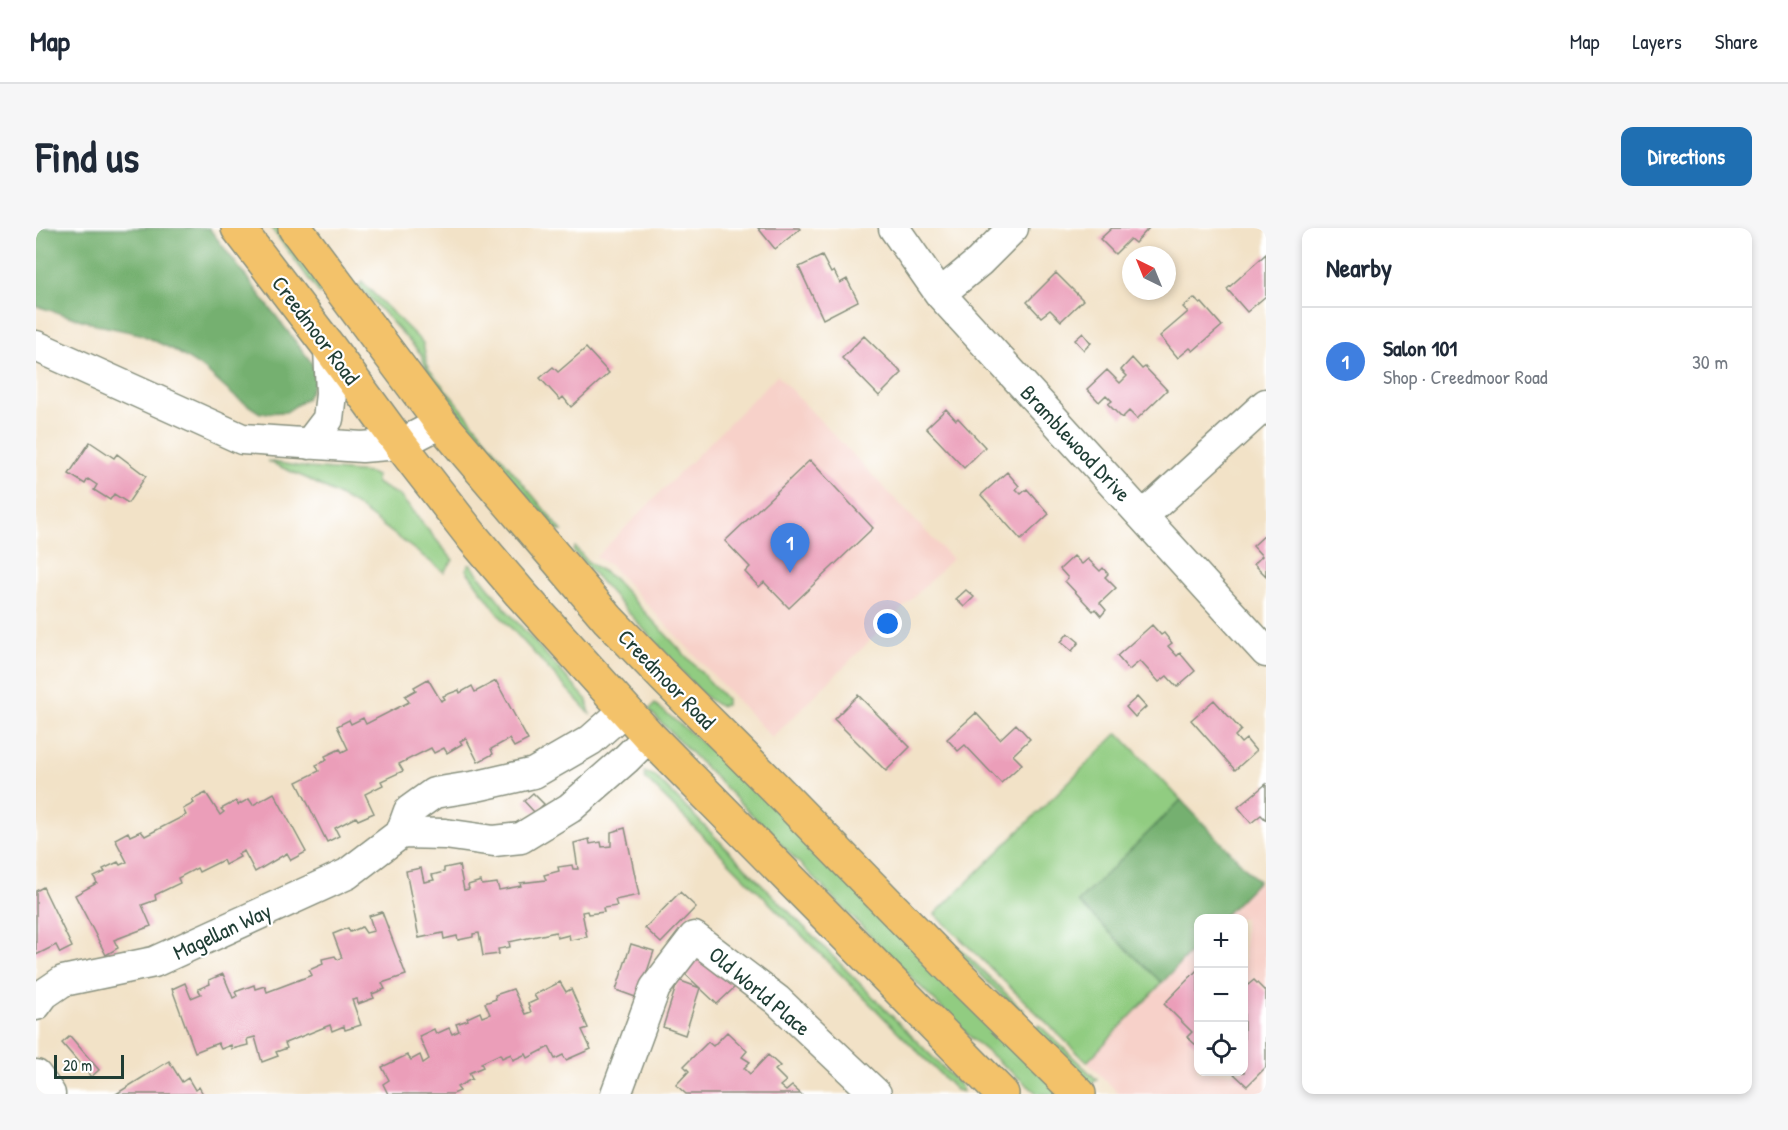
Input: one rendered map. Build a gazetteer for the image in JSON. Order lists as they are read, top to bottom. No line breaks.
{"streets":{"main road":["Creedmoor Road"],"street":["Bramblewood Drive","Magellan Way","Old World Place"]},"crossings":[["Creedmoor Road","Magellan Way"]],"scale_bar":"20 m","north":"top left","page":{"header":"Map","nav":["Map","Layers","Share"],"buttons":"Directions","title":"Find us","heading":"Nearby","list":[{"mark":"1","name":"Salon 101","note":"Shop · Creedmoor Road","value":"30 m"}],"pins":"1","map_buttons":["+","−"],"scale":"20 m"}}
